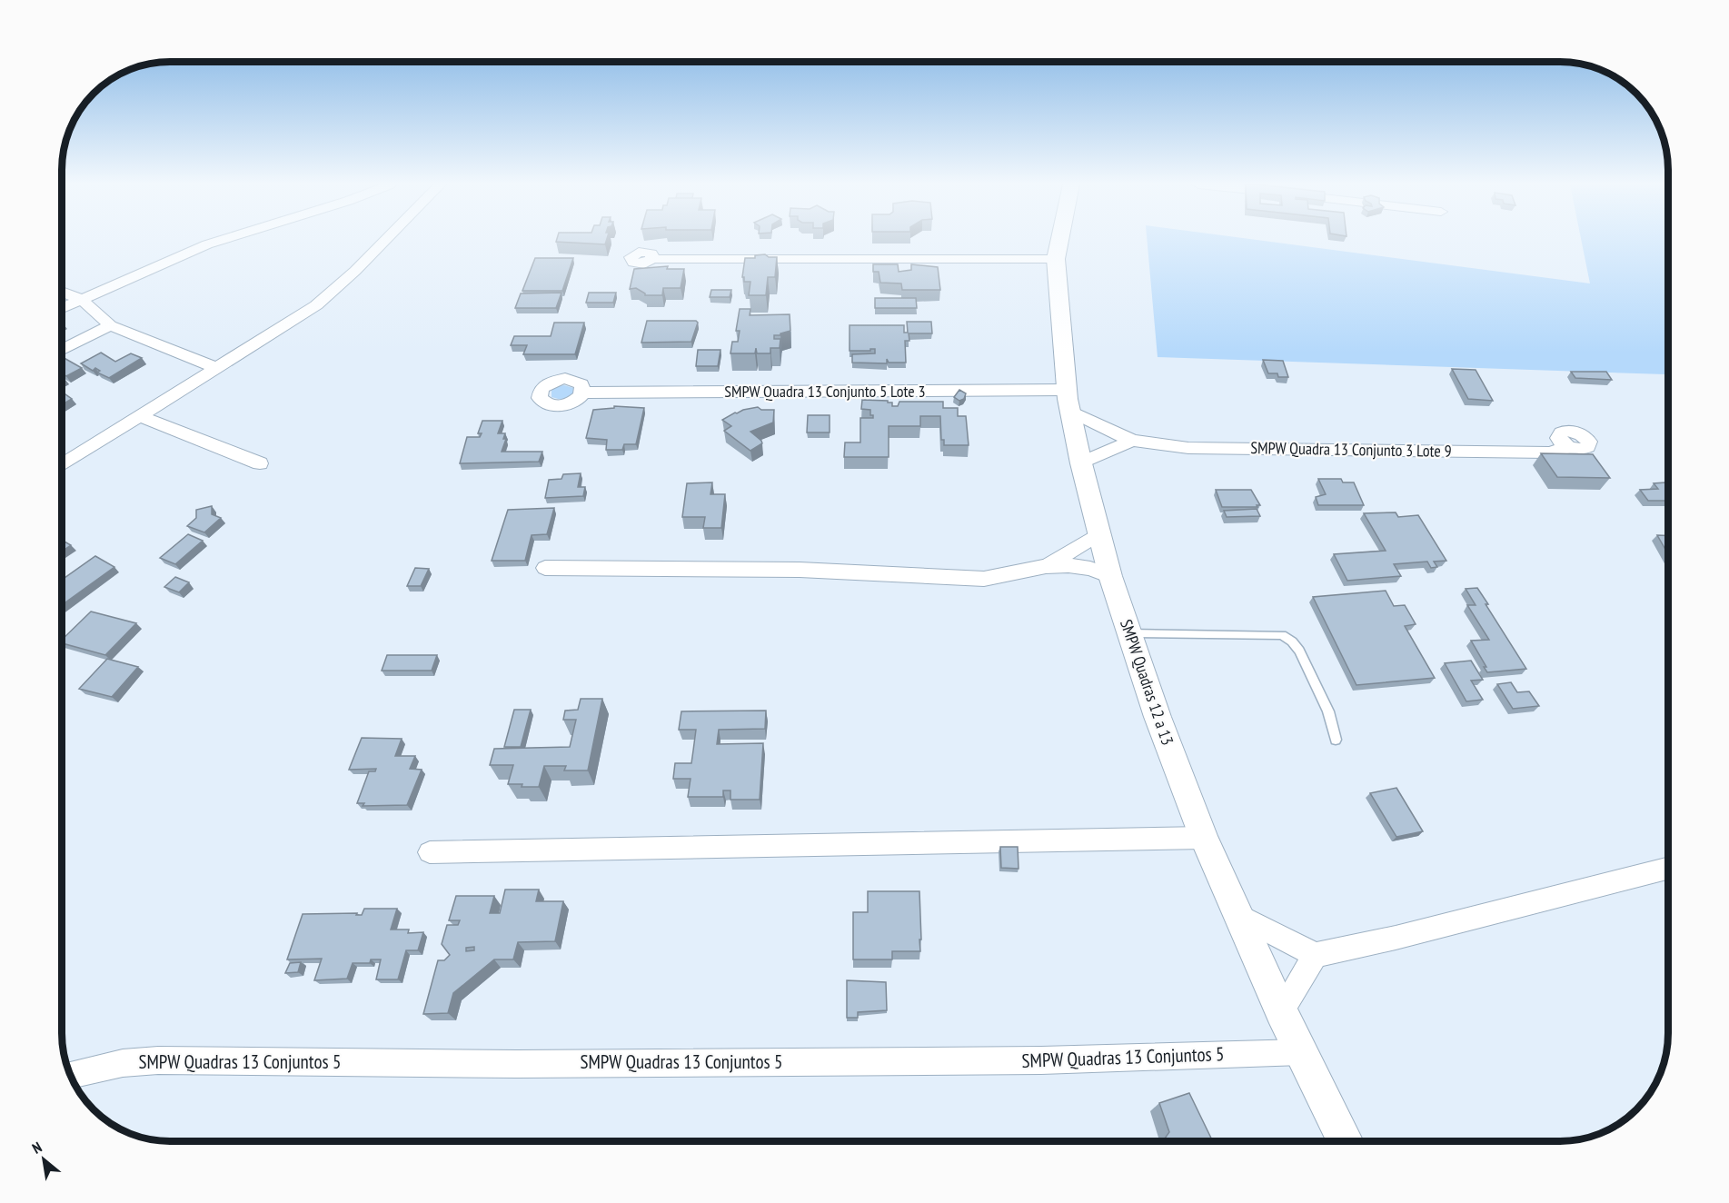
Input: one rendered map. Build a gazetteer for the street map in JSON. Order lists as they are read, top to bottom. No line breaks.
{"streets":{"street":["SMPW Quadra 13 Conjunto 5 Lote 3","SMPW Quadra 13 Conjunto 3 Lote 9","SMPW Quadras 12 a 13","SMPW Quadras 13 Conjuntos 5"]},"crossings":[["SMPW Quadra 13 Conjunto 5 Lote 3","SMPW Quadra 13 Conjunto 3 Lote 9"],["SMPW Quadra 13 Conjunto 5 Lote 3","SMPW Quadras 12 a 13"],["SMPW Quadra 13 Conjunto 3 Lote 9","SMPW Quadras 12 a 13"],["SMPW Quadras 12 a 13","SMPW Quadras 13 Conjuntos 5"]],"north":"top left"}
